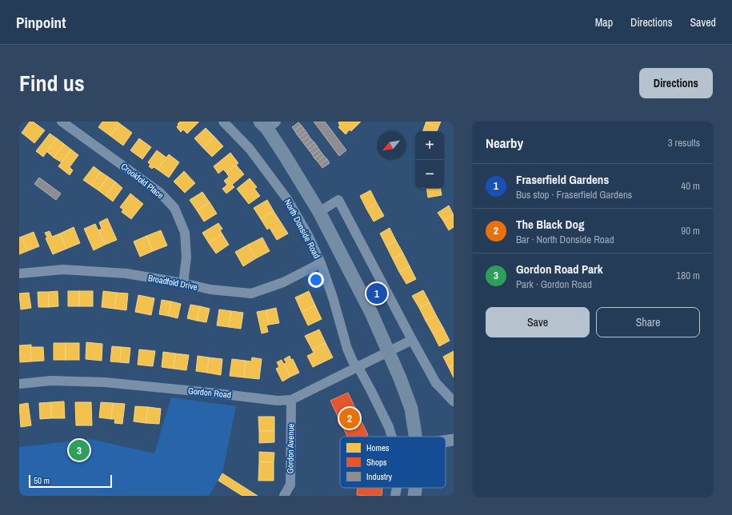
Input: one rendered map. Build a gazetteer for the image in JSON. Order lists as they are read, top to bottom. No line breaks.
{"streets":{"street":["Crookfold Place","North Donside Road","Broadfold Drive","Gordon Road","Gordon Avenue"]},"crossings":[["Crookfold Place","Broadfold Drive"],["North Donside Road","Broadfold Drive"],["North Donside Road","Gordon Road"],["Gordon Road","Gordon Avenue"]],"legend":["Homes","Shops","Industry"],"scale_bar":"50 m","north":"bottom left","page":{"header":"Pinpoint","nav":["Map","Directions","Saved"],"title":"Find us","buttons":["Directions",["Save","Share"]],"heading":["Nearby","3 results"],"map_buttons":["+","−"],"list":[{"mark":"1","name":"Fraserfield Gardens","note":"Bus stop · Fraserfield Gardens","value":"40 m"},{"mark":"2","name":"The Black Dog","note":"Bar · North Donside Road","value":"90 m"},{"mark":"3","name":"Gordon Road Park","note":"Park · Gordon Road","value":"180 m"}],"pins":["1","2","3"],"scale":"50 m"}}
